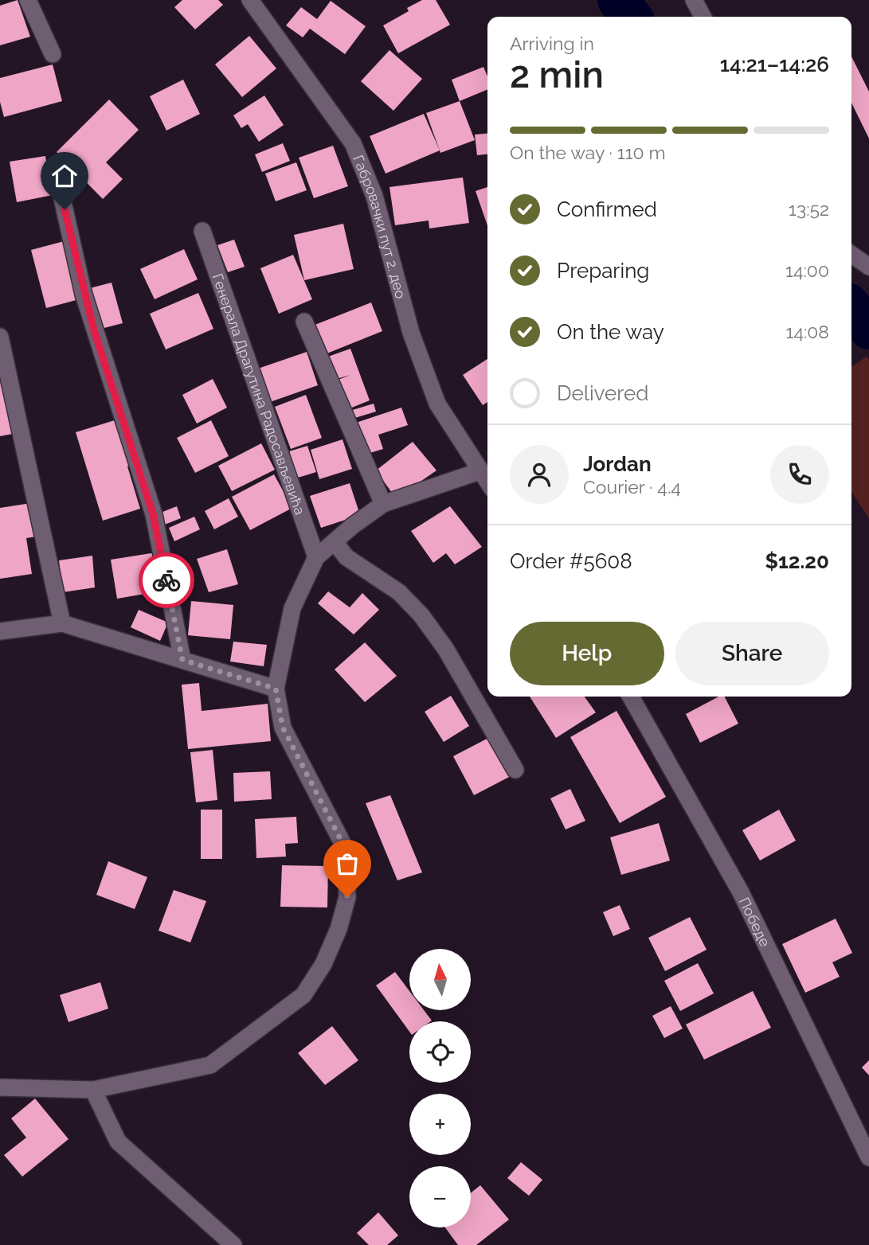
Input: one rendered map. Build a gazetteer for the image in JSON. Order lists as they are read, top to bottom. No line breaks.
{"streets":{"street":["Габровачки пут 2. део","Генерала Драгутина Радосављевића","Победе"]},"north":"top","page":{"heading":["2 min","Arriving in","14:21–14:26"],"panel":["Jordan","Courier · 4.4","Order #5608","$12.20"],"bar":"On the way · 110 m","list":[["Confirmed","13:52"],["Preparing","14:00"],["On the way","14:08"],"Delivered"],"buttons":["Help","Share"],"map_buttons":["+","−"]}}
